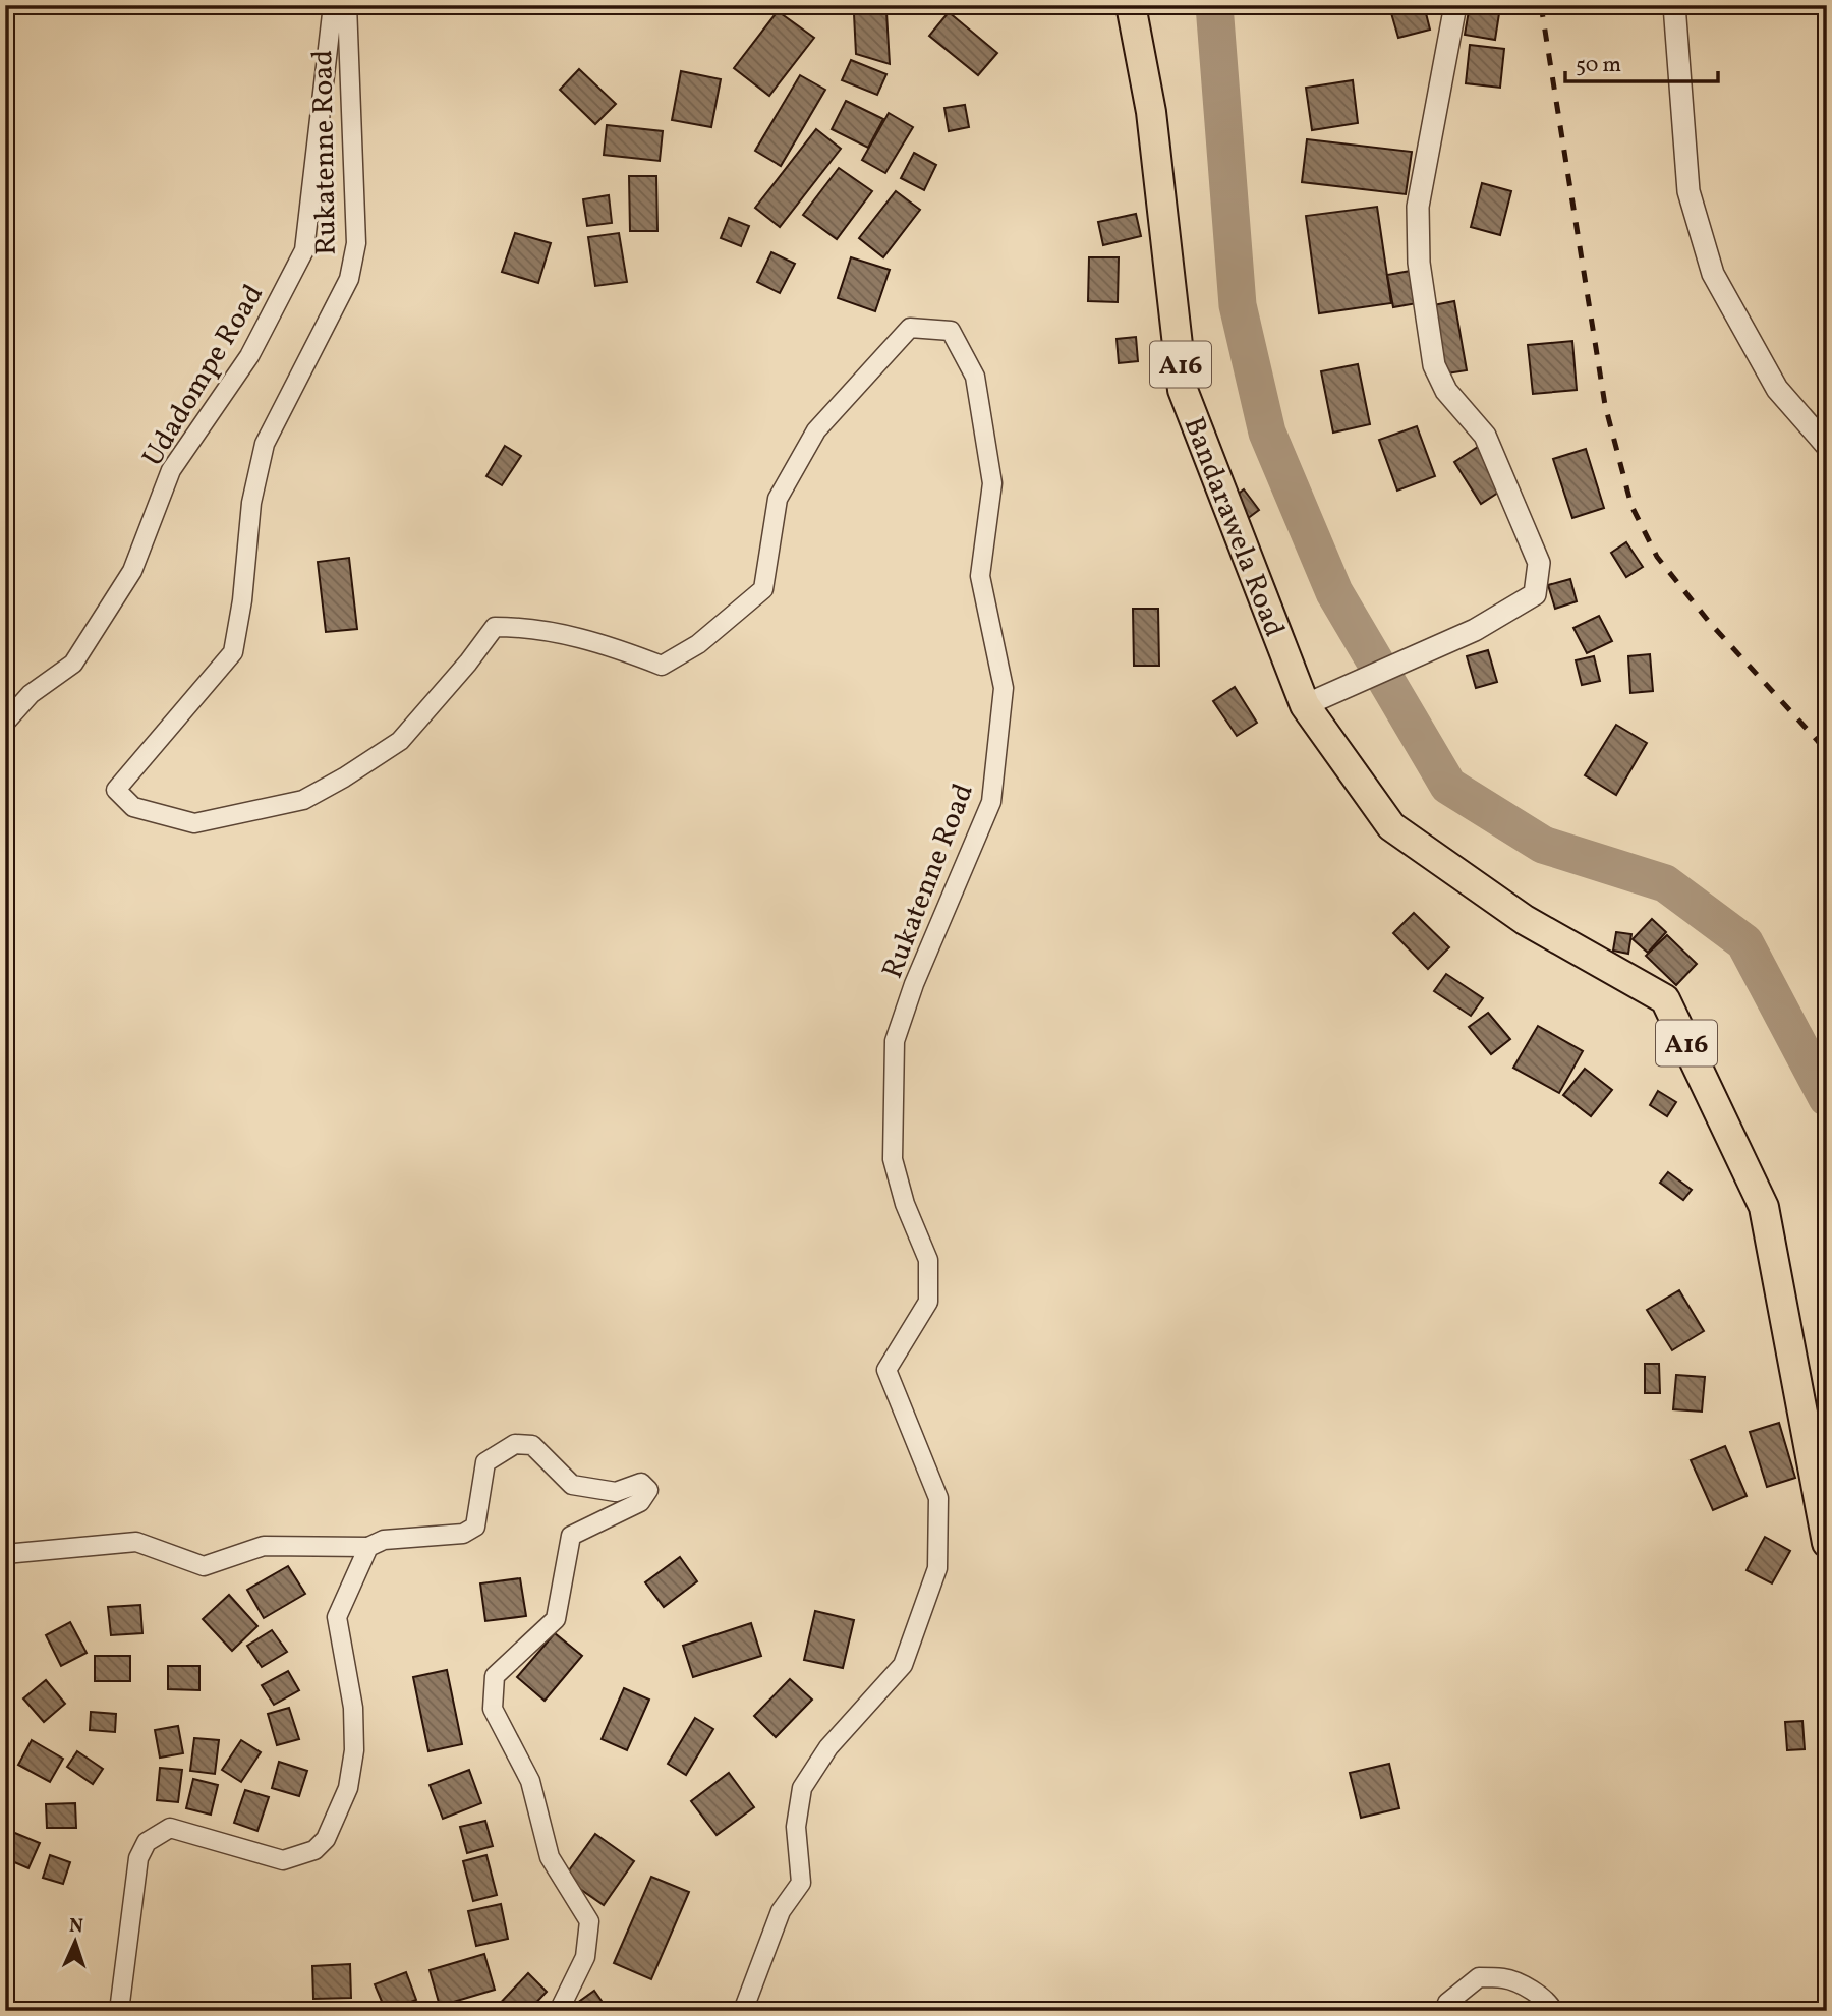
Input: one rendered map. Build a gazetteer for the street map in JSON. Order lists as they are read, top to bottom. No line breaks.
{"streets":{"highway":["A16","Bandarawela Road"],"street":["Rukatenne Road","Udadompe Road"]},"crossings":[["A16","Bandarawela Road"]],"scale_bar":"50 m","north":"top"}
